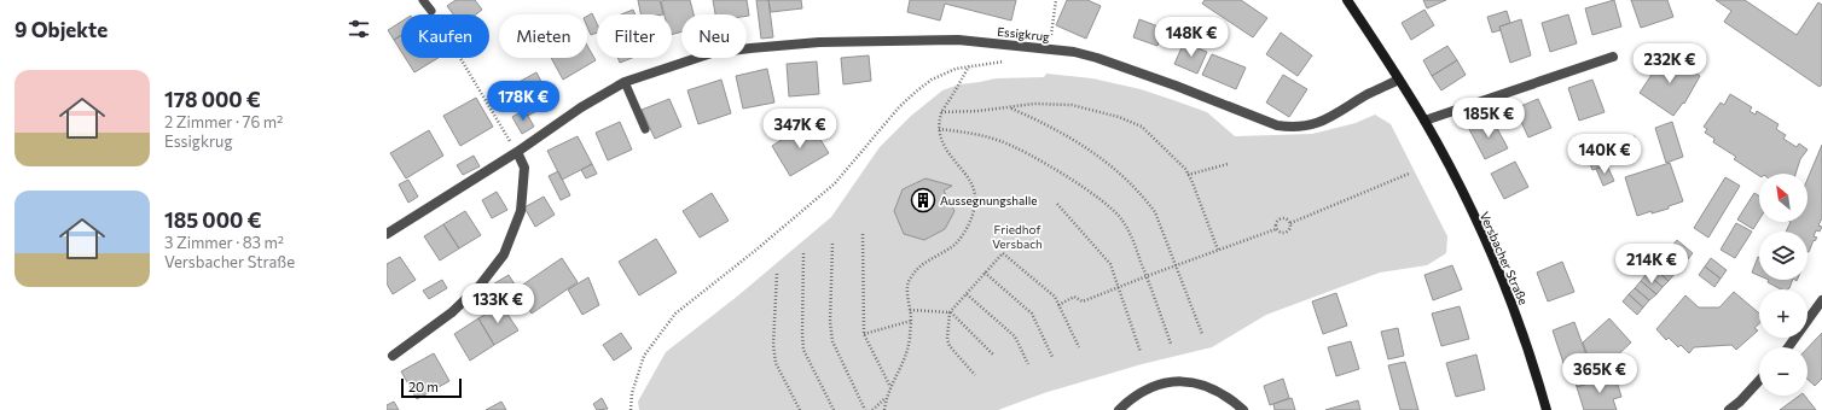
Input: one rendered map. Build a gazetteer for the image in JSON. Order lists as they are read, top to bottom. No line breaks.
{"streets":{"main road":["Versbacher Straße"],"street":["Essigkrug"]},"crossings":[["Essigkrug","Versbacher Straße"]],"parks":["Friedhof Versbach"],"places":{"building":["Aussegnungshalle"]},"scale_bar":"20 m","north":"top left","page":{"heading":"9 Objekte","chip":["Kaufen","Mieten","Filter","Neu"],"price":["148K €","232K €","178K €","185K €","347K €","140K €","214K €","133K €","365K €"],"list":[{"name":"178 000 €","note":"2 Zimmer · 76 m² · Essigkrug"},{"name":"185 000 €","note":"3 Zimmer · 83 m² · Versbacher Straße"}],"map_buttons":["+","−"],"scale":"20 m"}}
